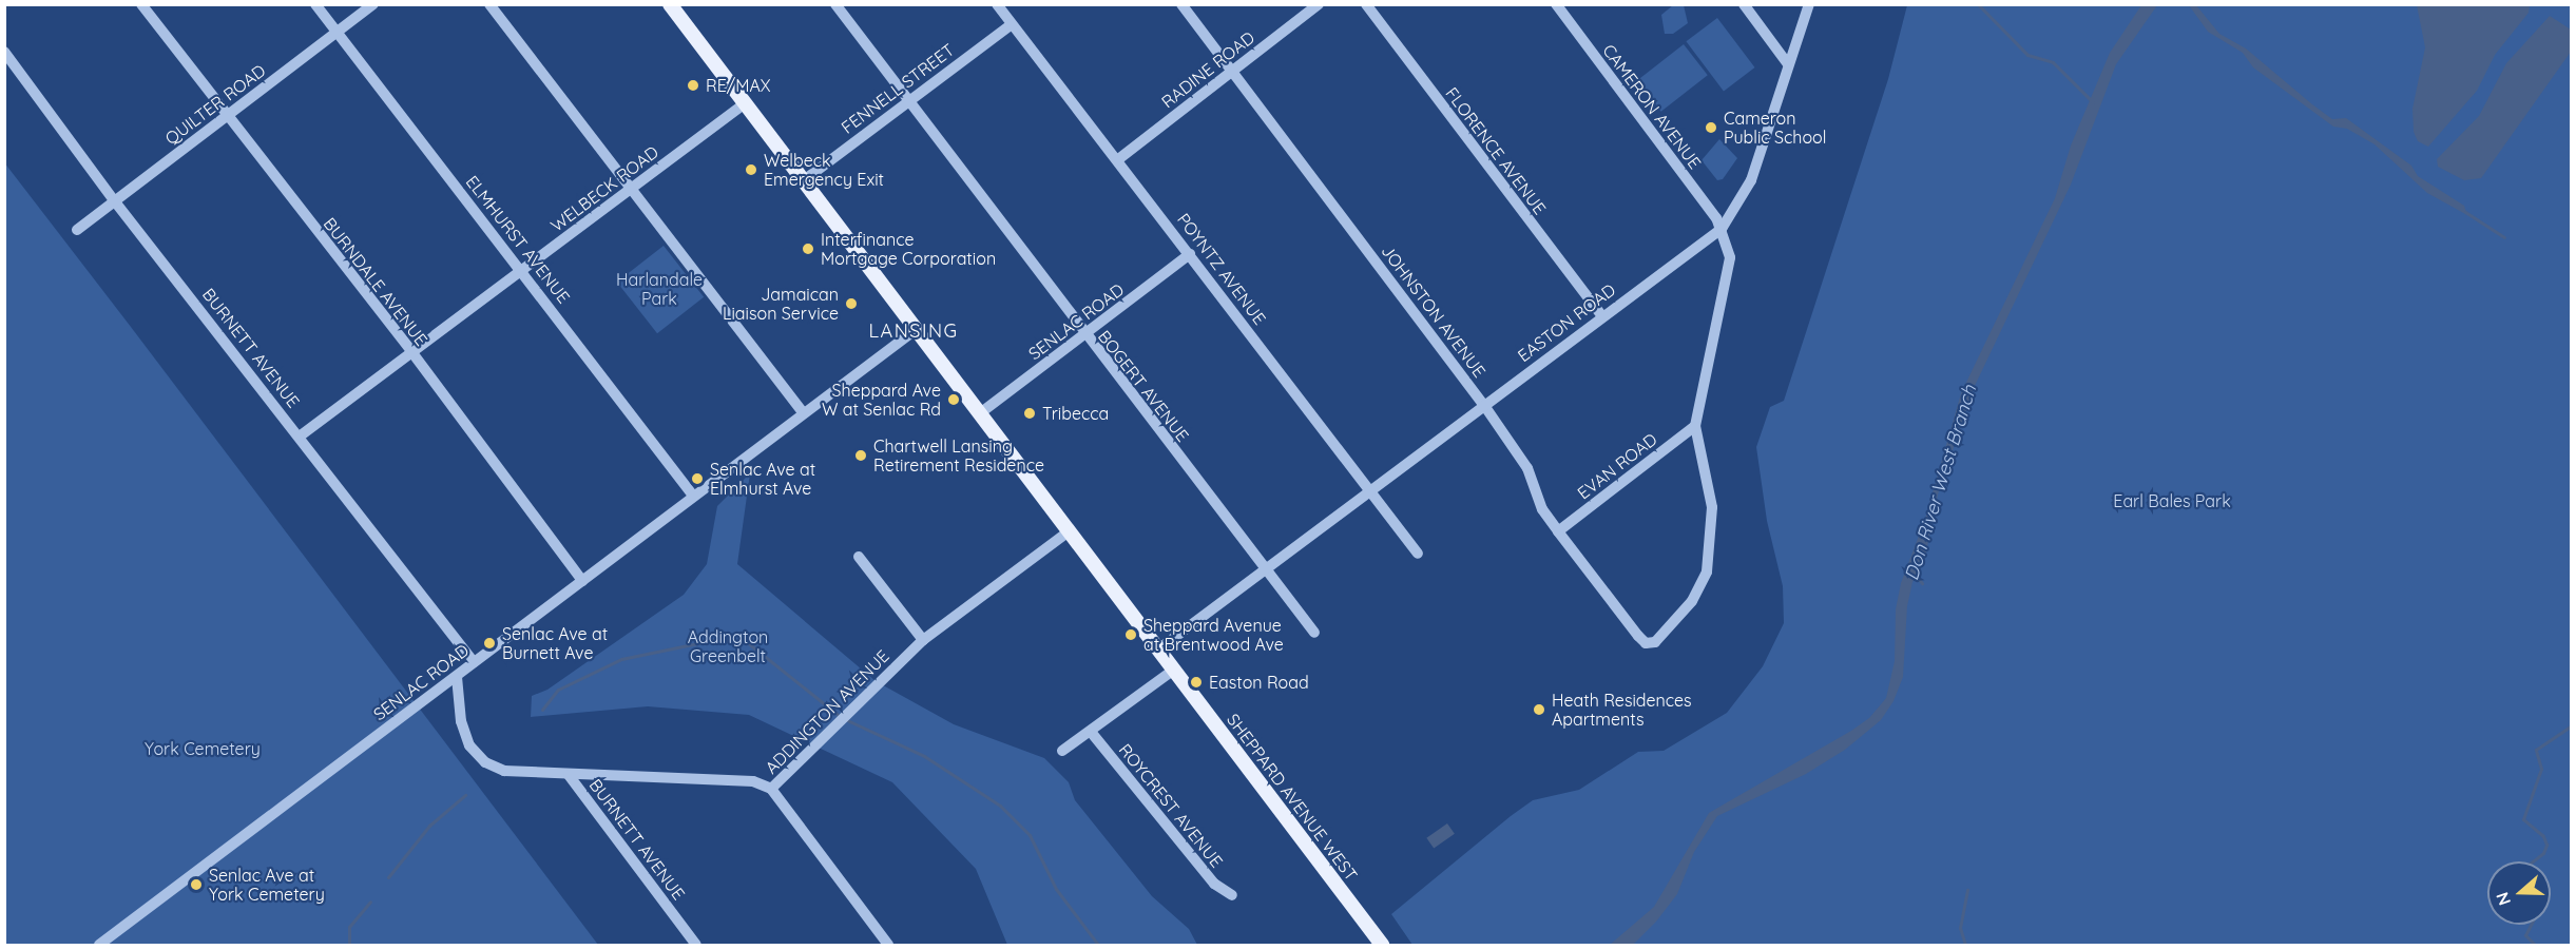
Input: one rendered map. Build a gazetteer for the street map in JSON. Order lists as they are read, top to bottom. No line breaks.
{"streets":{"main road":["SHEPPARD AVENUE WEST"],"street":["RADINE ROAD","FENNELL STREET","QUILTER ROAD","CAMERON AVENUE","FLORENCE AVENUE","WELBECK ROAD","ELMHURST AVENUE","POYNTZ AVENUE","BURNDALE AVENUE","JOHNSTON AVENUE","SENLAC ROAD","EASTON ROAD","BURNETT AVENUE","BOGERT AVENUE","EVAN ROAD","ADDINGTON AVENUE","ROYCREST AVENUE"]},"crossings":[["RADINE ROAD","POYNTZ AVENUE"],["RADINE ROAD","JOHNSTON AVENUE"],["FENNELL STREET","POYNTZ AVENUE"],["FENNELL STREET","BOGERT AVENUE"],["FENNELL STREET","SHEPPARD AVENUE WEST"],["QUILTER ROAD","ELMHURST AVENUE"],["QUILTER ROAD","BURNDALE AVENUE"],["QUILTER ROAD","BURNETT AVENUE"],["CAMERON AVENUE","EASTON ROAD"],["FLORENCE AVENUE","EASTON ROAD"],["WELBECK ROAD","ELMHURST AVENUE"],["WELBECK ROAD","BURNDALE AVENUE"],["WELBECK ROAD","BURNETT AVENUE"],["WELBECK ROAD","SHEPPARD AVENUE WEST"],["ELMHURST AVENUE","SENLAC ROAD"],["POYNTZ AVENUE","SENLAC ROAD"],["POYNTZ AVENUE","EASTON ROAD"],["BURNDALE AVENUE","SENLAC ROAD"],["JOHNSTON AVENUE","EASTON ROAD"],["JOHNSTON AVENUE","EVAN ROAD"],["SENLAC ROAD","BURNETT AVENUE"],["SENLAC ROAD","BOGERT AVENUE"],["SENLAC ROAD","SHEPPARD AVENUE WEST"],["EASTON ROAD","BOGERT AVENUE"],["EASTON ROAD","SHEPPARD AVENUE WEST"],["BURNETT AVENUE","ADDINGTON AVENUE"],["ADDINGTON AVENUE","SHEPPARD AVENUE WEST"]],"districts":["LANSING"],"water":["Don River West Branch"],"parks":["Harlandale Park","Earl Bales Park","Addington Greenbelt","York Cemetery"],"places":["RE/MAX","Cameron Public School","Welbeck Emergency Exit","Interfinance Mortgage Corporation","Jamaican Liaison Service","Sheppard Ave W at Senlac Rd","Tribecca","Chartwell Lansing Retirement Residence","Senlac Ave at Elmhurst Ave","Sheppard Avenue at Brentwood Ave","Senlac Ave at Burnett Ave","Easton Road","Heath Residences Apartments","Senlac Ave at York Cemetery"],"north":"left"}
